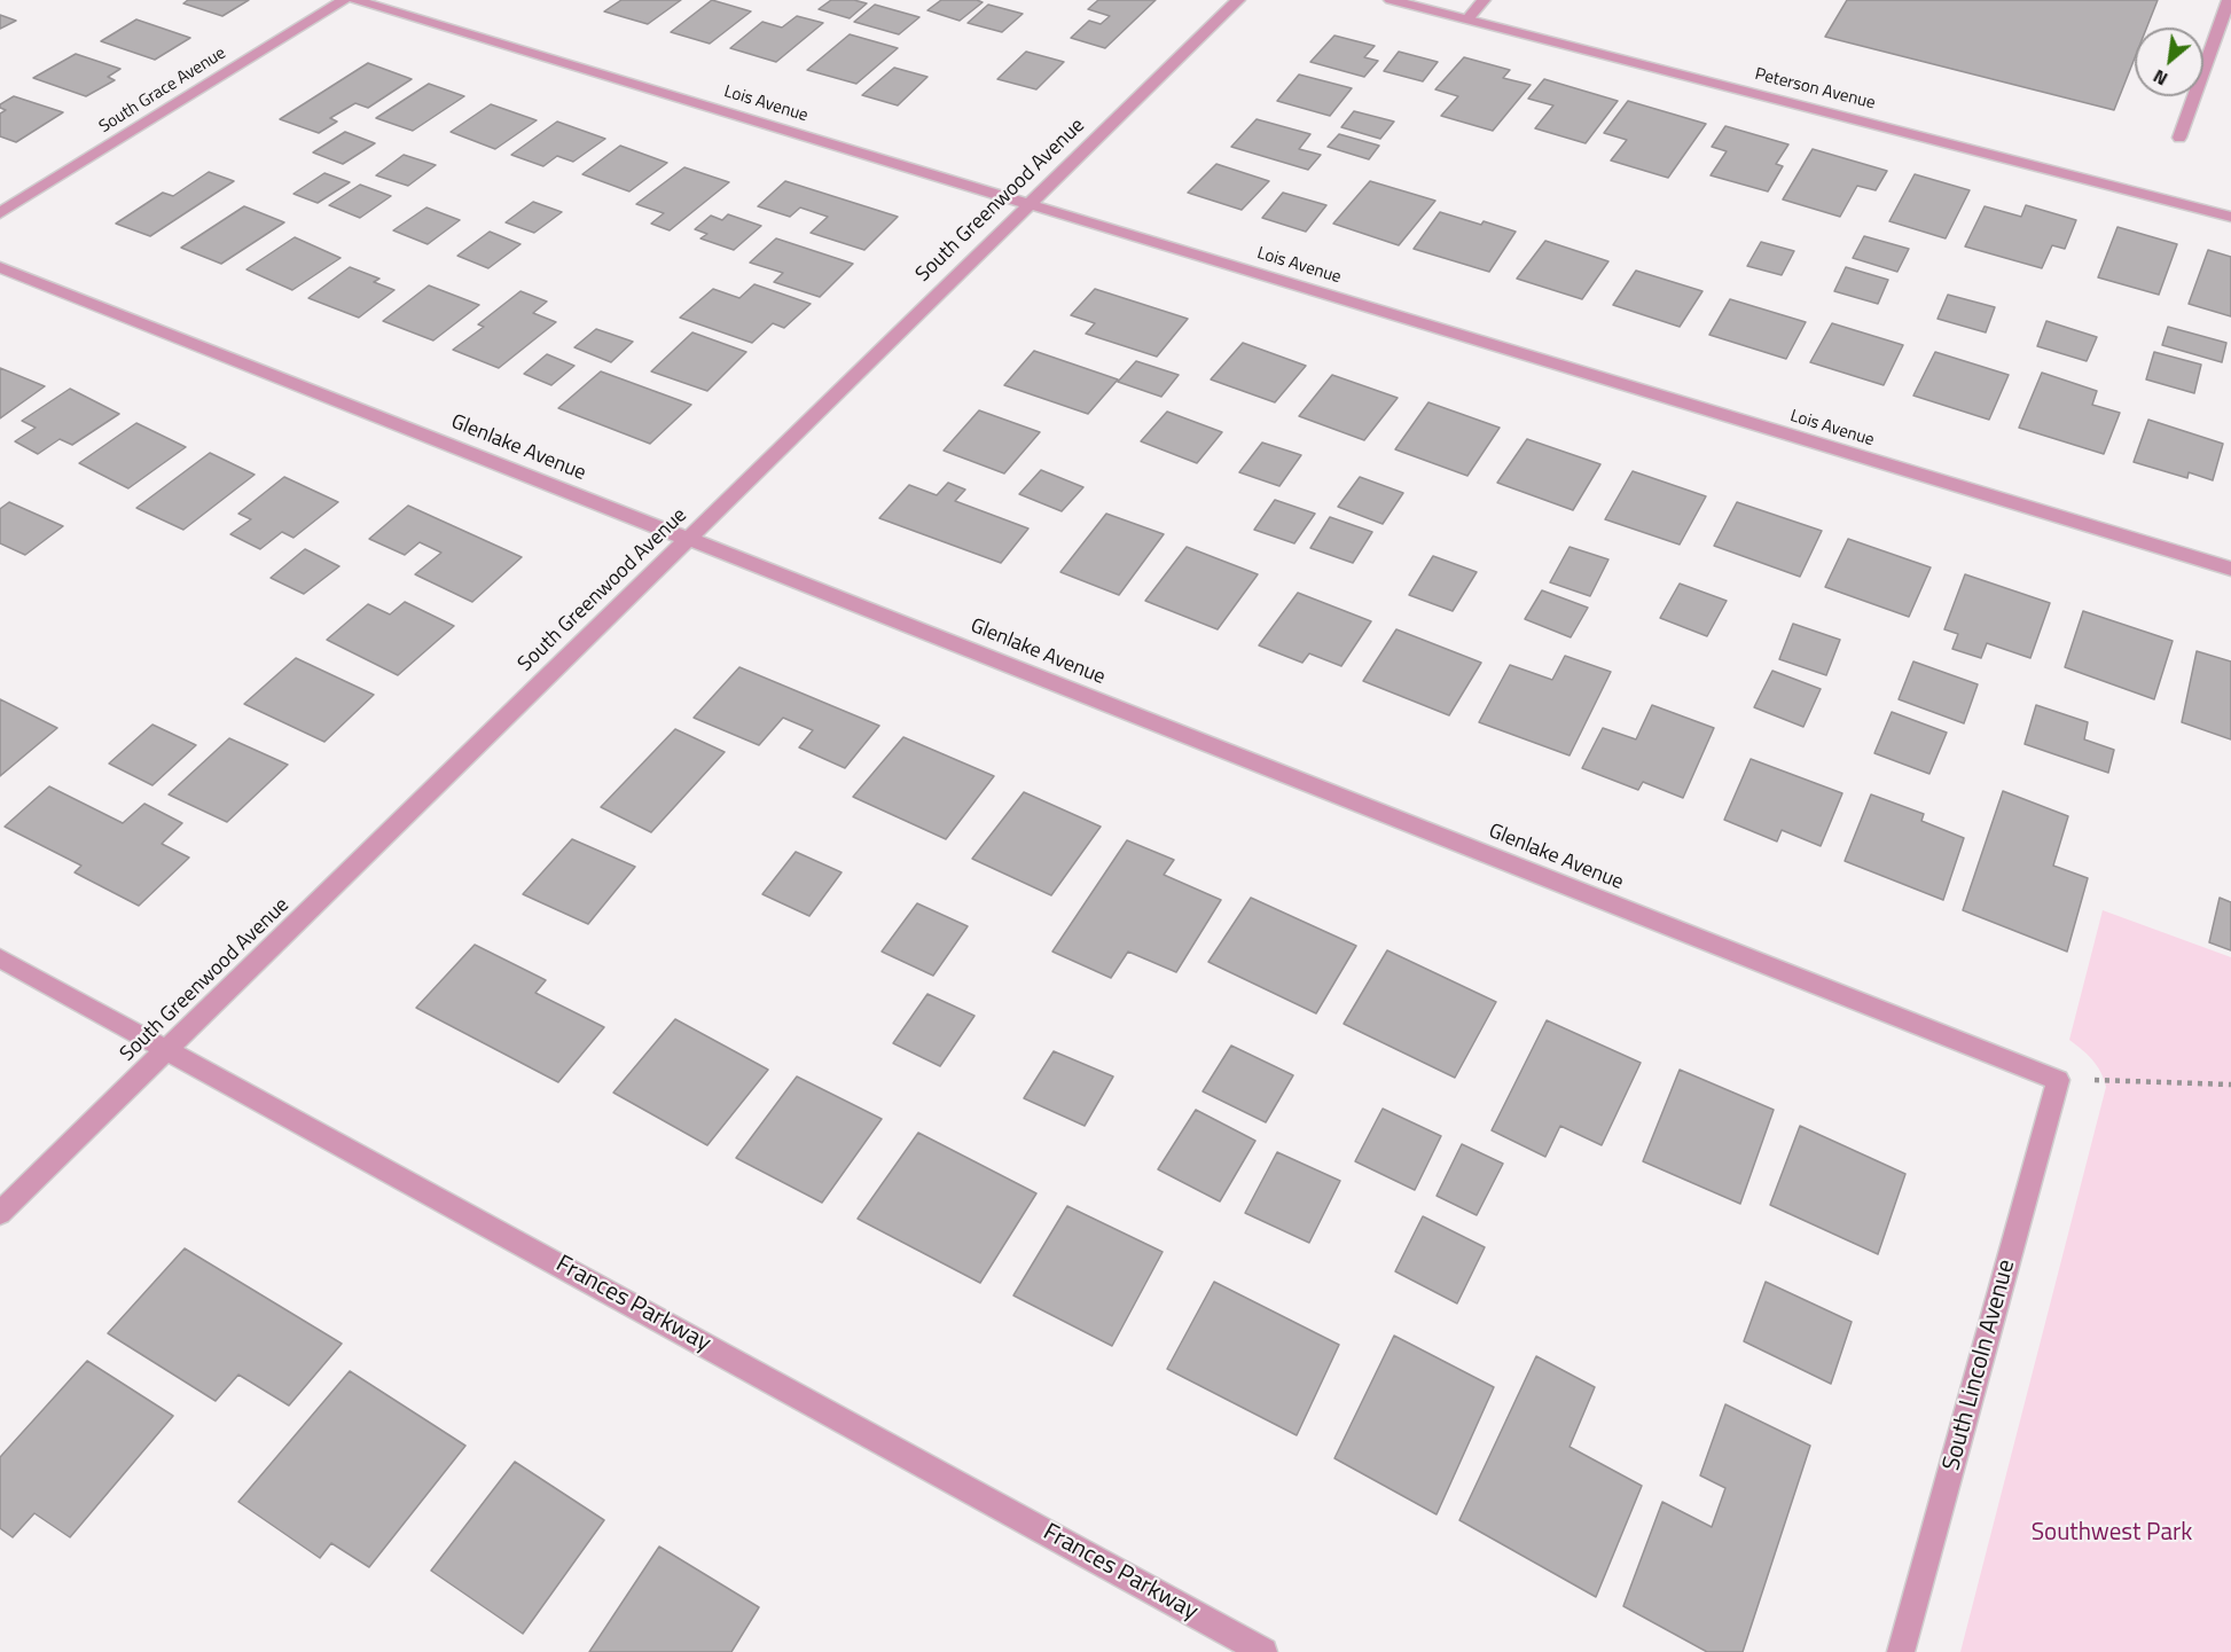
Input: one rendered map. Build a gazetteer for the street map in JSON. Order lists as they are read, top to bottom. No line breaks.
{"streets":{"street":["Peterson Avenue","South Grace Avenue","Lois Avenue","South Greenwood Avenue","Glenlake Avenue","Frances Parkway","South Lincoln Avenue"]},"crossings":[["Lois Avenue","South Greenwood Avenue"],["South Greenwood Avenue","Glenlake Avenue"],["South Greenwood Avenue","Frances Parkway"],["Glenlake Avenue","South Lincoln Avenue"]],"parks":["Southwest Park"],"north":"bottom left"}
